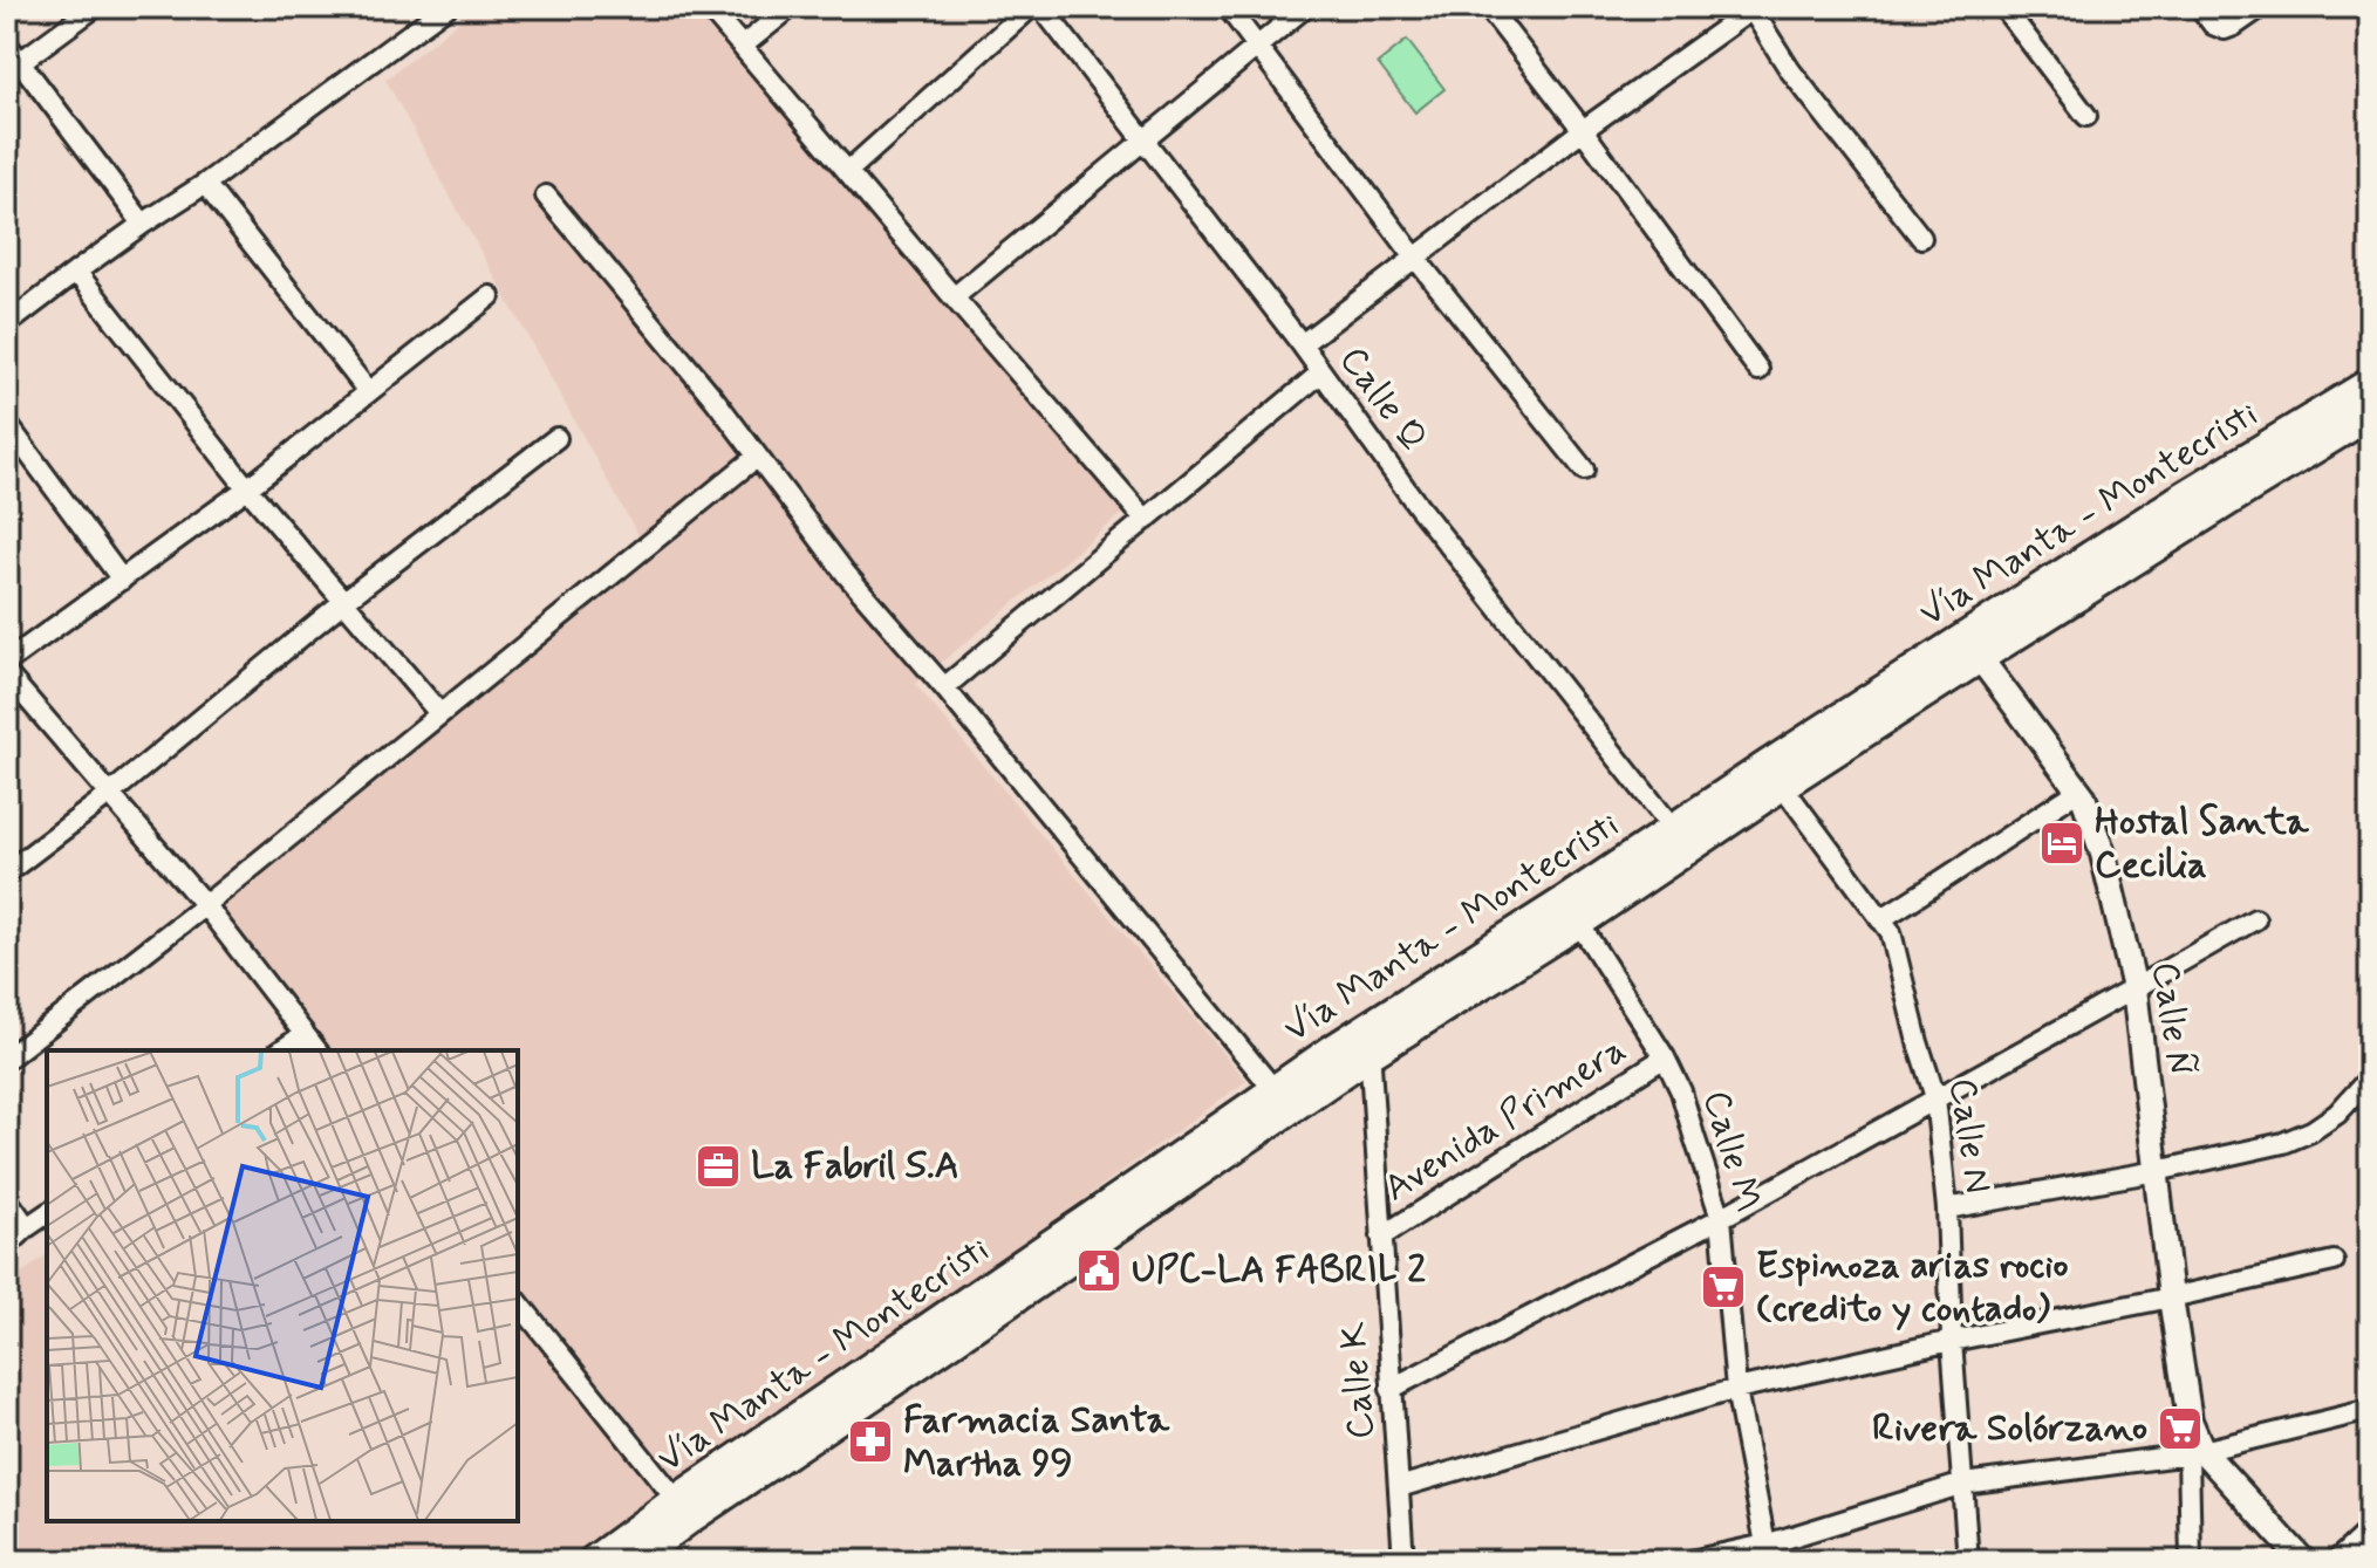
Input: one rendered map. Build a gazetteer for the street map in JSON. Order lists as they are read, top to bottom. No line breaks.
{"streets":{"main road":["Vía Manta - Montecristi"],"street":["Calle Q","Calle Ñ","Avenida Primera","Calle N","Calle M","Calle K"]},"crossings":[["Calle Q","Vía Manta - Montecristi"],["Vía Manta - Montecristi","Calle Ñ"],["Vía Manta - Montecristi","Calle N"],["Vía Manta - Montecristi","Calle M"],["Vía Manta - Montecristi","Calle K"],["Avenida Primera","Calle M"],["Avenida Primera","Calle K"]],"places":{"hotel":["Hostal Santa Cecilia"],"office":["La Fabril S.A"],"public building":["UPC-LA FABRIL 2"],"supermarket":["Espinoza arias rocio (credito y contado)","Rivera Solórzano"],"pharmacy":["Farmacia Santa Martha 99"]}}
